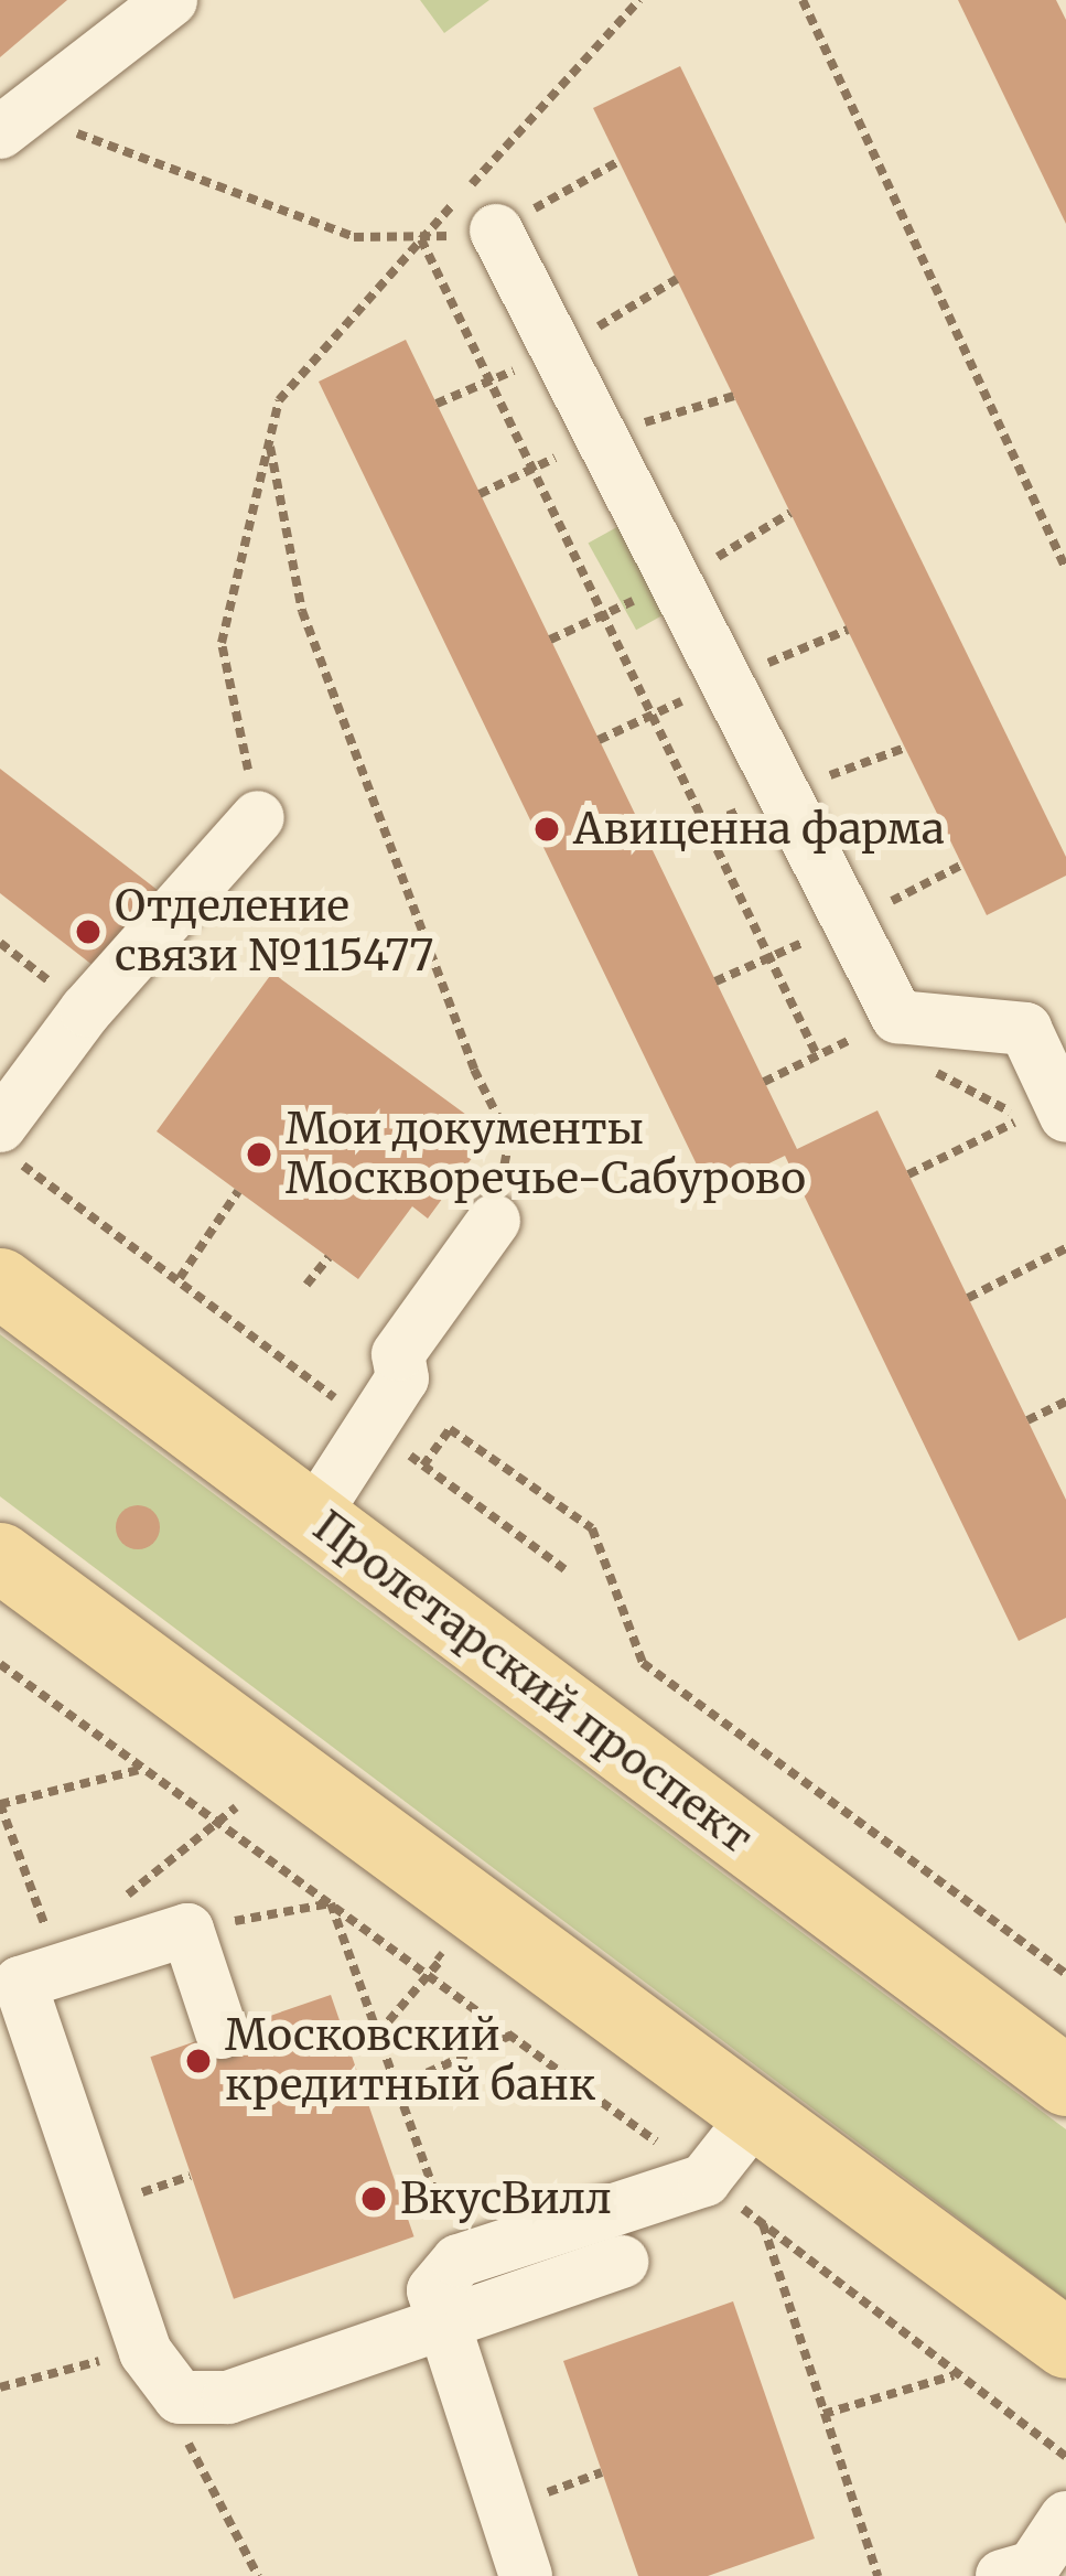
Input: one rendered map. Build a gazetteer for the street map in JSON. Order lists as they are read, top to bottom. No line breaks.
{"streets":{"main road":["Пролетарский проспект"]},"places":["Авиценна фарма","Отделение связи №115477","Мои документы Москворечье-Сабурово","Московский кредитный банк","ВкусВилл"]}
